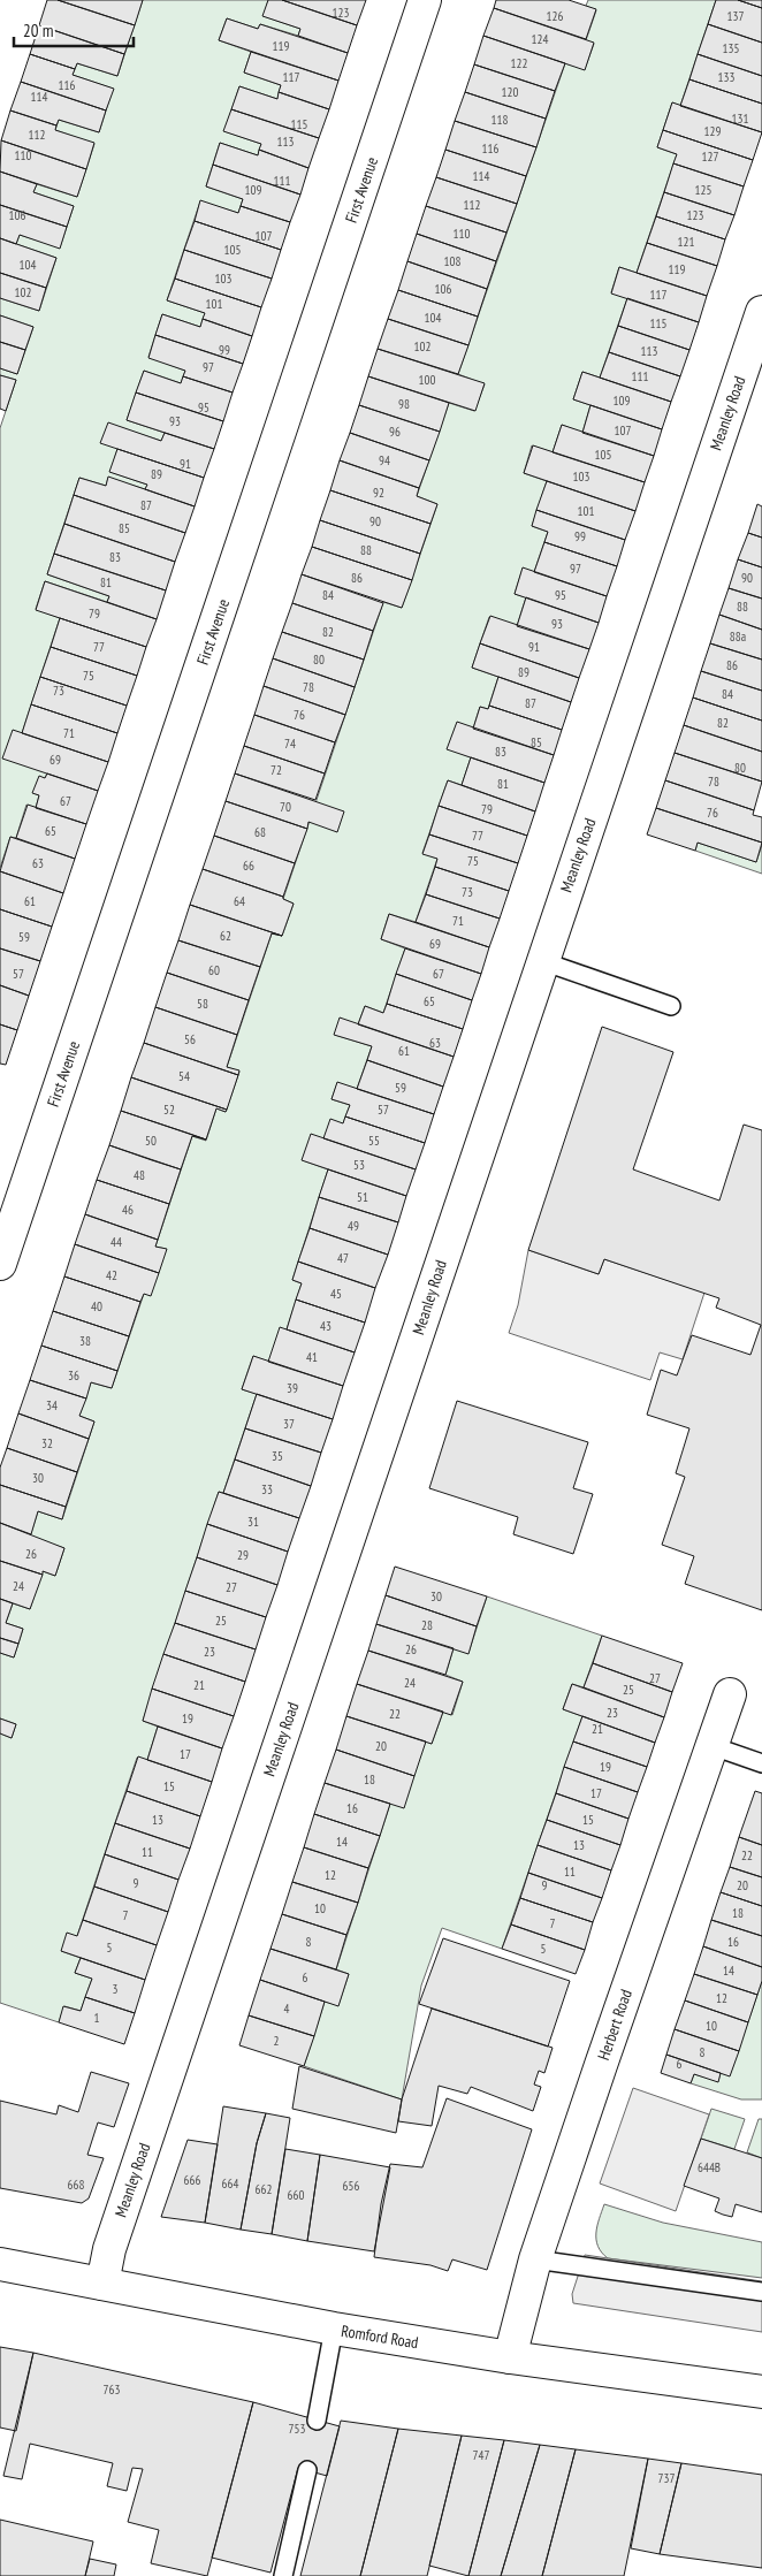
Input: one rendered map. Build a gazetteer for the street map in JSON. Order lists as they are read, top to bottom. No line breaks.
{"streets":{"street":["First Avenue","Meanley Road","Herbert Road","Romford Road"]},"crossings":[["Meanley Road","Romford Road"],["Herbert Road","Romford Road"]],"house_numbers":["123","126","137","124","119","135","122","117","133","116","120","114","131","118","115","129","112","113","116","110","127","114","111","109","125","112","106","123","110","107","121","105","108","104","119","103","106","102","117","101","104","115","102","99","113","97","111","100","109","98","95","93","107","96","105","94","91","89","103","92","87","101","90","85","99","88","83","97","86","90","81","84","95","88","79","93","82","88a","77","91","80","86","89","75","78","73","84","87","76","82","71","85","74","83","69","80","72","78","81","67","70","79","76","65","68","77","75","63","66","73","61","64","71","62","59","69","60","57","67","65","58","56","63","61","54","59","52","57","50","55","53","48","51","46","49","44","47","42","45","40","43","38","41","36","39","34","37","32","35","30","33","31","26","29","24","27","30","25","28","26","23","27","24","21","25","23","22","19","21","20","17","19","18","15","17","16","13","15","14","13","11","22","11","12","9","9","20","10","18","7","7","8","16","5","5","14","6","3","12","4","1","10","2","8","6","644B","666","664","668","656","662","660","763","753","747","737"],"scale_bar":"20 m"}
